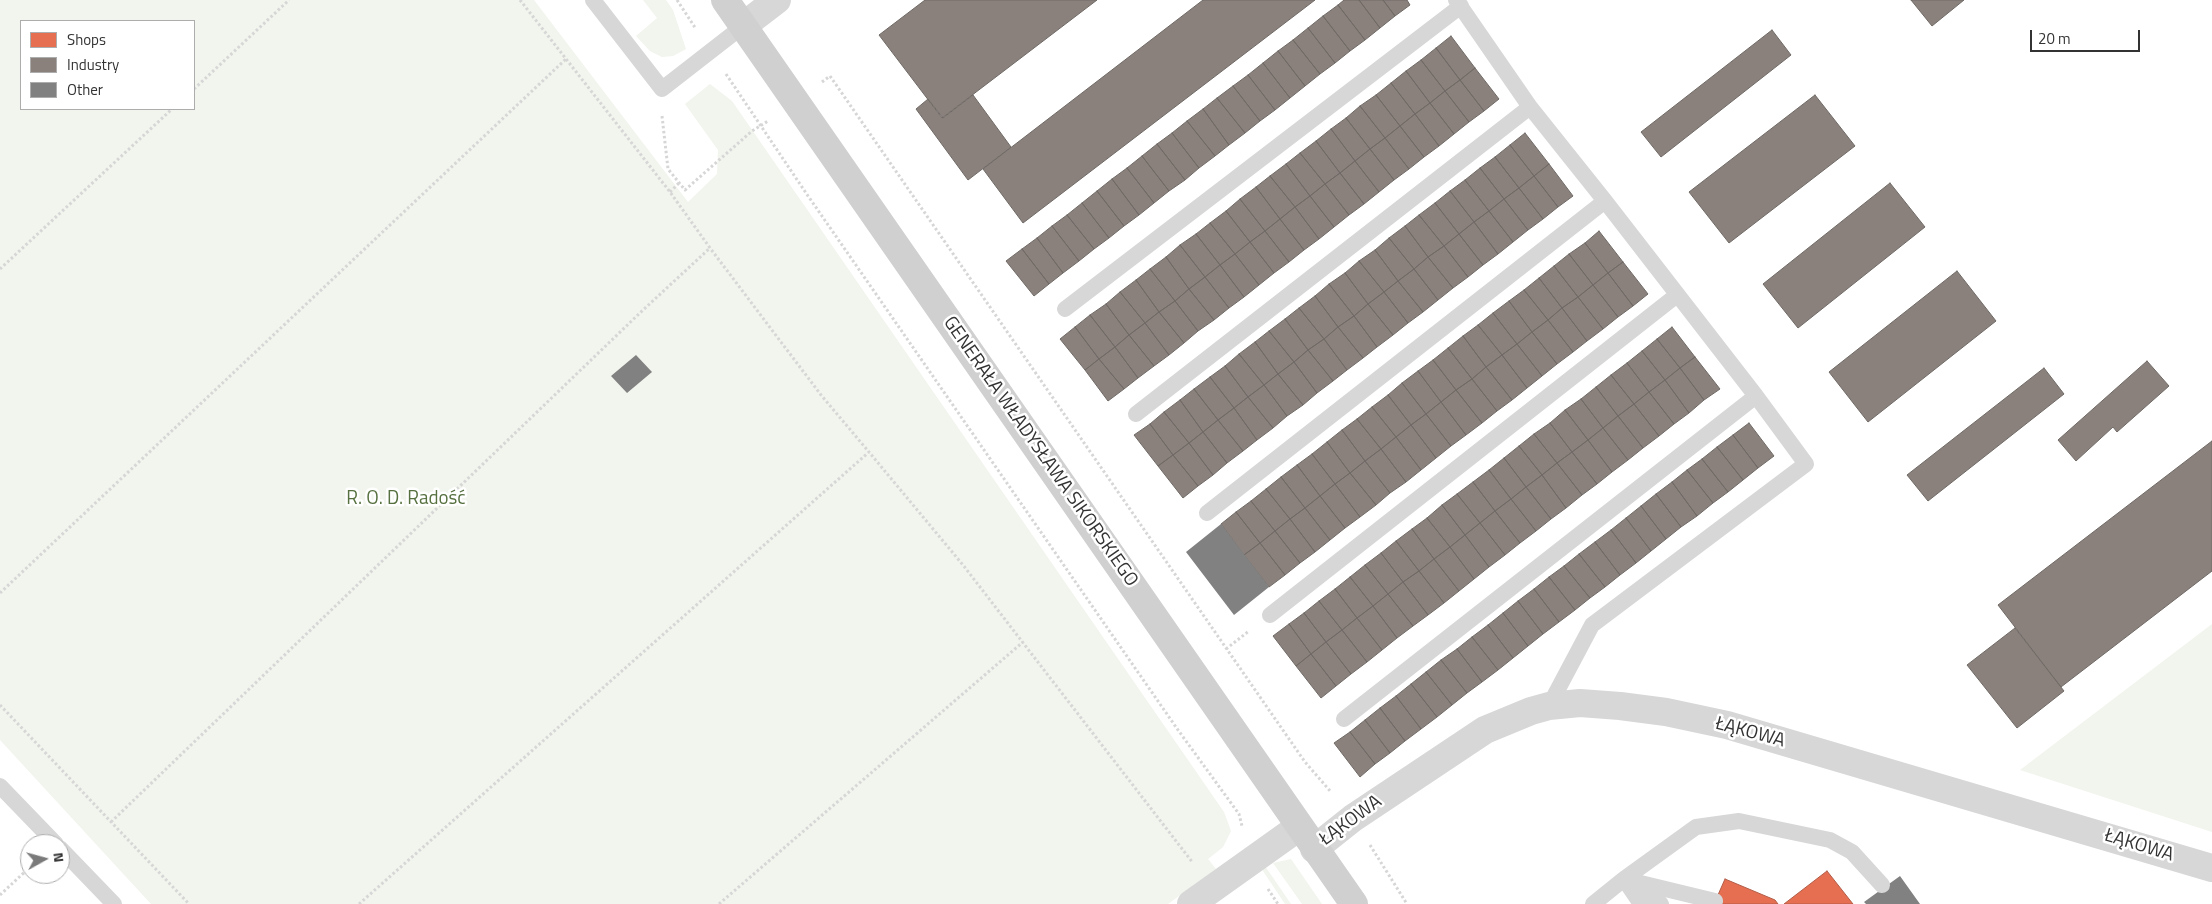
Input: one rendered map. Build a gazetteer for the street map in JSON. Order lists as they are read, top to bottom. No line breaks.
{"streets":{"main road":["GENERAŁA WŁADYSŁAWA SIKORSKIEGO"],"street":["ŁĄKOWA"]},"crossings":[["GENERAŁA WŁADYSŁAWA SIKORSKIEGO","ŁĄKOWA"]],"parks":["R. O. D. Radość"],"legend":["Shops","Industry","Other"],"scale_bar":"20 m","north":"right"}
